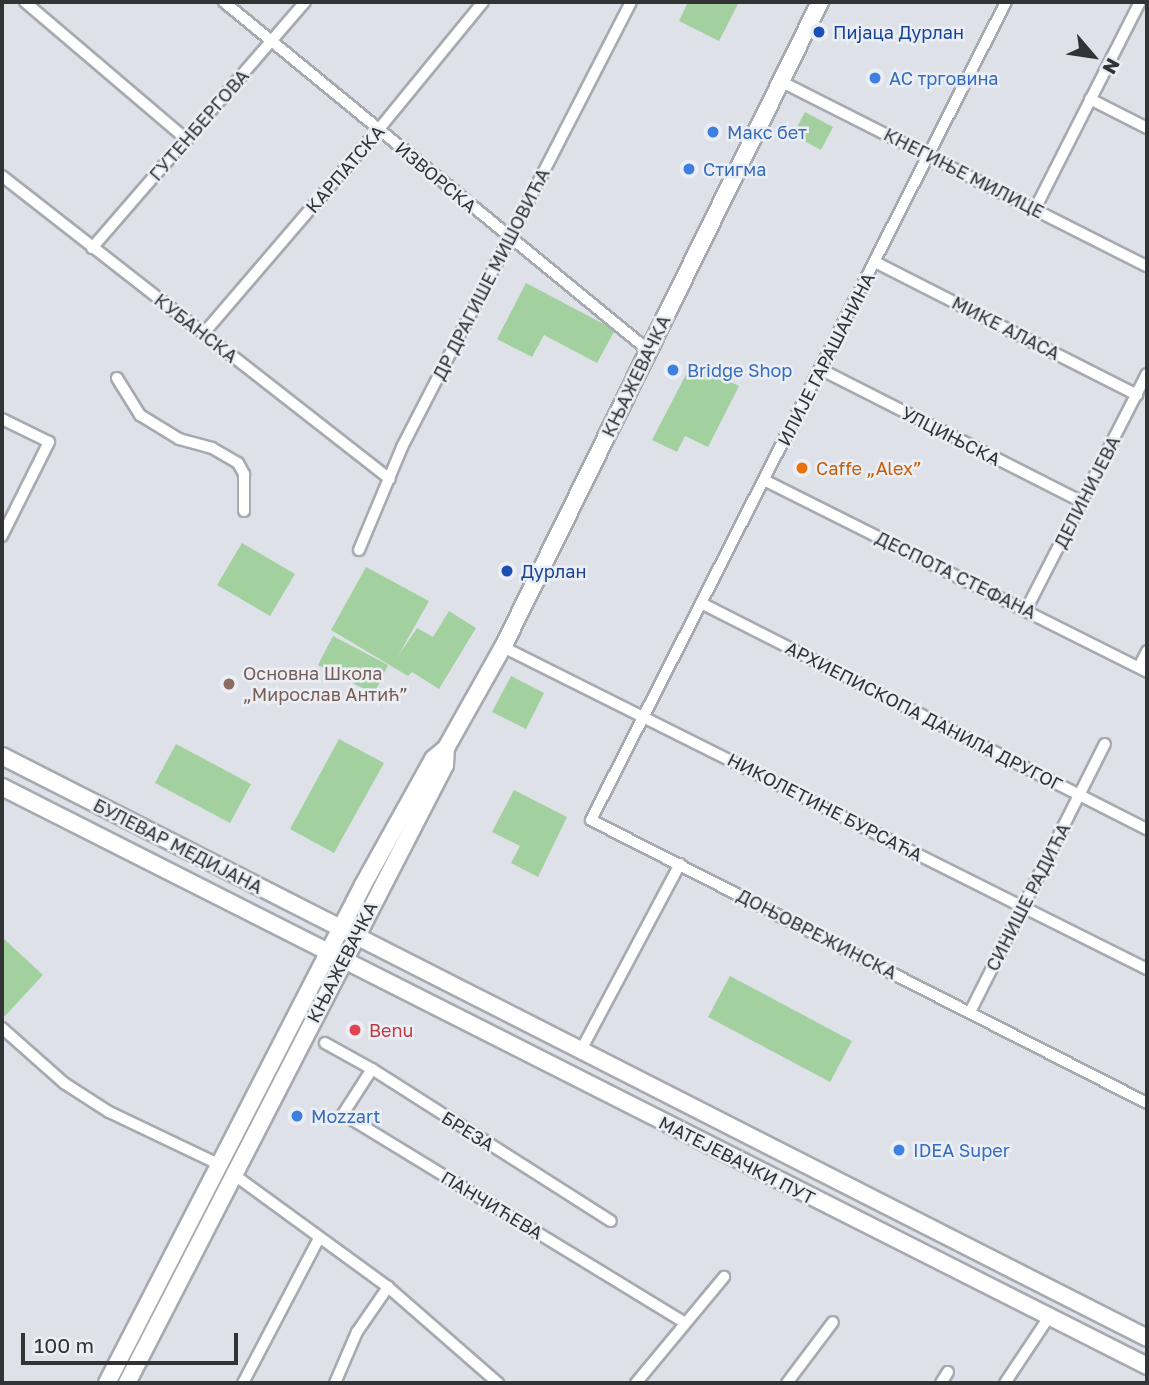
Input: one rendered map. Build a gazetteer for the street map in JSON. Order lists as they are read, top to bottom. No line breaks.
{"streets":{"main road":["КЊАЖЕВАЧКА","БУЛЕВАР МЕДИЈАНА","МАТЕЈЕВАЧКИ ПУТ"],"street":["ГУТЕНБЕРГОВА","КАРПАТСКА","КНЕГИЊЕ МИЛИЦЕ","ИЗВОРСКА","ДР ДРАГИШЕ МИШОВИЋА","КУБАНСКА","МИКЕ АЛАСА","ИЛИЈЕ ГАРАШАНИНА","УЛЦИЊСКА","ДЕЛИНИЈЕВА","ДЕСПОТА СТЕФАНА","АРХИЕПИСКОПА ДАНИЛА ДРУГОГ","НИКОЛЕТИНЕ БУРСАЋА","СИНИШЕ РАДИЋА","ДОЊОВРЕЖИНСКА","БРЕЗА","ПАНЧИЋЕВА"]},"crossings":[["ГУТЕНБЕРГОВА","ИЗВОРСКА"],["ГУТЕНБЕРГОВА","КУБАНСКА"],["КАРПАТСКА","ИЗВОРСКА"],["КАРПАТСКА","КУБАНСКА"],["КНЕГИЊЕ МИЛИЦЕ","ИЛИЈЕ ГАРАШАНИНА"],["КНЕГИЊЕ МИЛИЦЕ","КЊАЖЕВАЧКА"],["ИЗВОРСКА","ДР ДРАГИШЕ МИШОВИЋА"],["ИЗВОРСКА","КЊАЖЕВАЧКА"],["ДР ДРАГИШЕ МИШОВИЋА","КУБАНСКА"],["МИКЕ АЛАСА","ИЛИЈЕ ГАРАШАНИНА"],["МИКЕ АЛАСА","ДЕЛИНИЈЕВА"],["ИЛИЈЕ ГАРАШАНИНА","УЛЦИЊСКА"],["ИЛИЈЕ ГАРАШАНИНА","ДЕСПОТА СТЕФАНА"],["ИЛИЈЕ ГАРАШАНИНА","АРХИЕПИСКОПА ДАНИЛА ДРУГОГ"],["ИЛИЈЕ ГАРАШАНИНА","НИКОЛЕТИНЕ БУРСАЋА"],["ИЛИЈЕ ГАРАШАНИНА","ДОЊОВРЕЖИНСКА"],["КЊАЖЕВАЧКА","НИКОЛЕТИНЕ БУРСАЋА"],["КЊАЖЕВАЧКА","БУЛЕВАР МЕДИЈАНА"],["КЊАЖЕВАЧКА","МАТЕЈЕВАЧКИ ПУТ"],["УЛЦИЊСКА","ДЕЛИНИЈЕВА"],["ДЕЛИНИЈЕВА","ДЕСПОТА СТЕФАНА"],["АРХИЕПИСКОПА ДАНИЛА ДРУГОГ","СИНИШЕ РАДИЋА"],["НИКОЛЕТИНЕ БУРСАЋА","СИНИШЕ РАДИЋА"],["НИКОЛЕТИНЕ БУРСАЋА","ДОЊОВРЕЖИНСКА"],["БУЛЕВАР МЕДИЈАНА","МАТЕЈЕВАЧКИ ПУТ"],["СИНИШЕ РАДИЋА","ДОЊОВРЕЖИНСКА"],["БРЕЗА","ПАНЧИЋЕВА"]],"places":["Пијаца Дурлан","АС трговина","Макс бет","Стигма","Bridge Shop","Caffe „Alex”","Дурлан","Основна Школа „Мирослав Антић”","Benu","Mozzart","IDEA Super"],"scale_bar":"100 m","north":"bottom right"}
